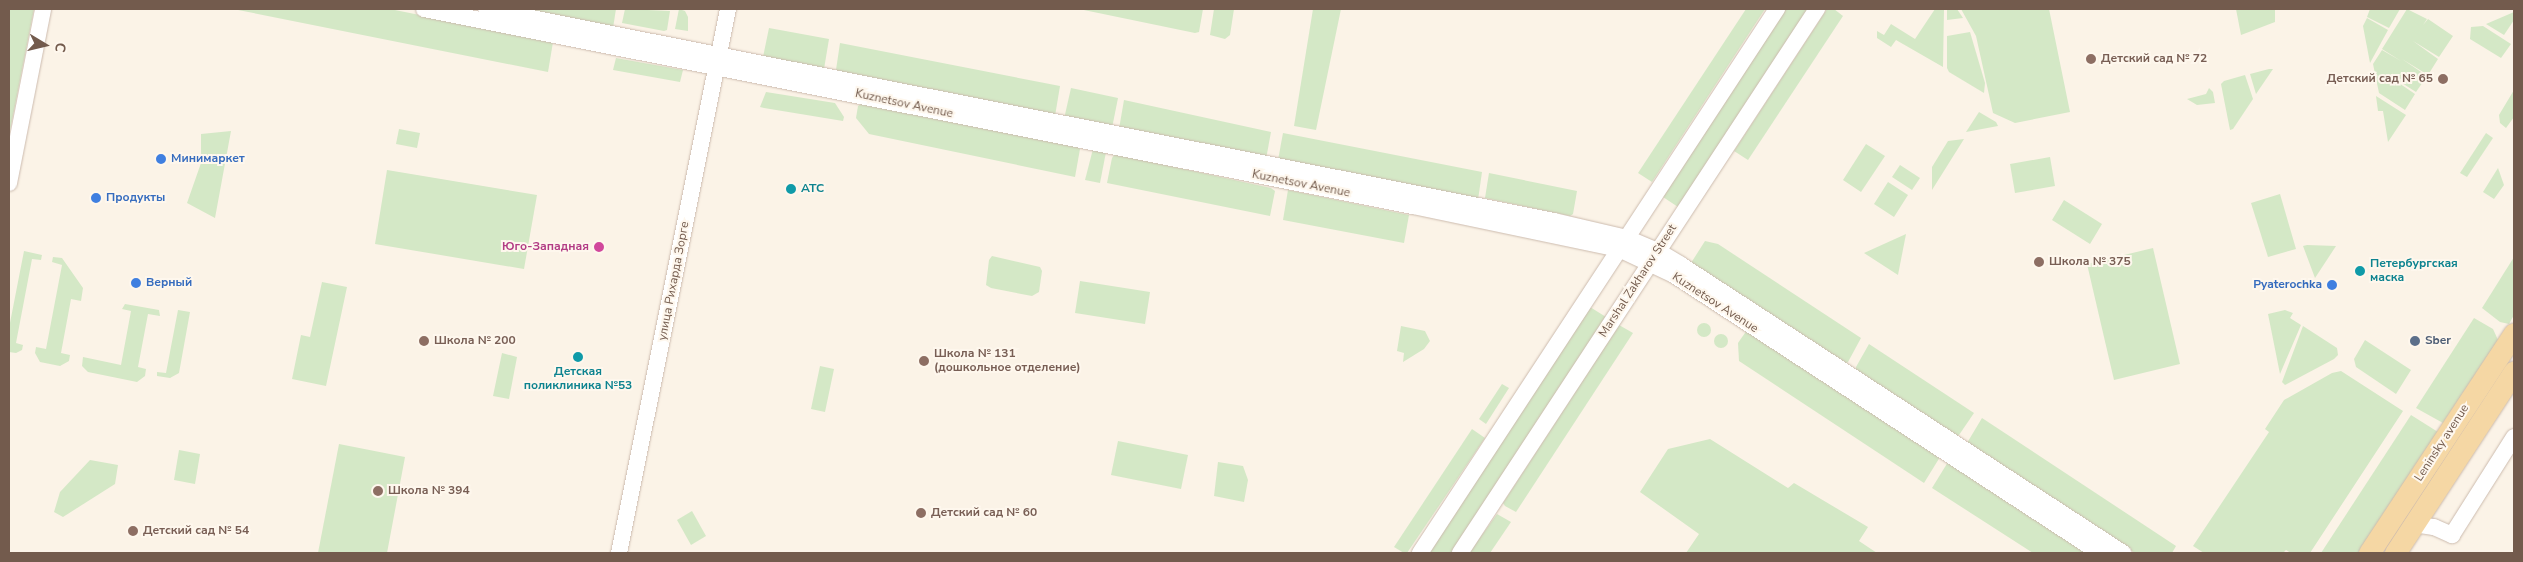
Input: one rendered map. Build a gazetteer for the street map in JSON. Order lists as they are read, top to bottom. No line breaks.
{"streets":{"main road":["Leninsky avenue"],"street":["Kuznetsov Avenue","улица Рихарда Зорге","Marshal Zakharov Street"]},"crossings":[["Kuznetsov Avenue","улица Рихарда Зорге"],["Kuznetsov Avenue","Marshal Zakharov Street"]],"places":["Детский сад № 72","Детский сад № 65","Минимаркет","АТС","Продукты","Юго-Западная","Школа № 375","Петербургская маска","Верный","Pyaterochka","Школа № 200","Sber","Детская поликлиника №53","Школа № 131 (дошкольное отделение)","Школа № 394","Детский сад № 60","Детский сад № 54"],"north":"right"}
